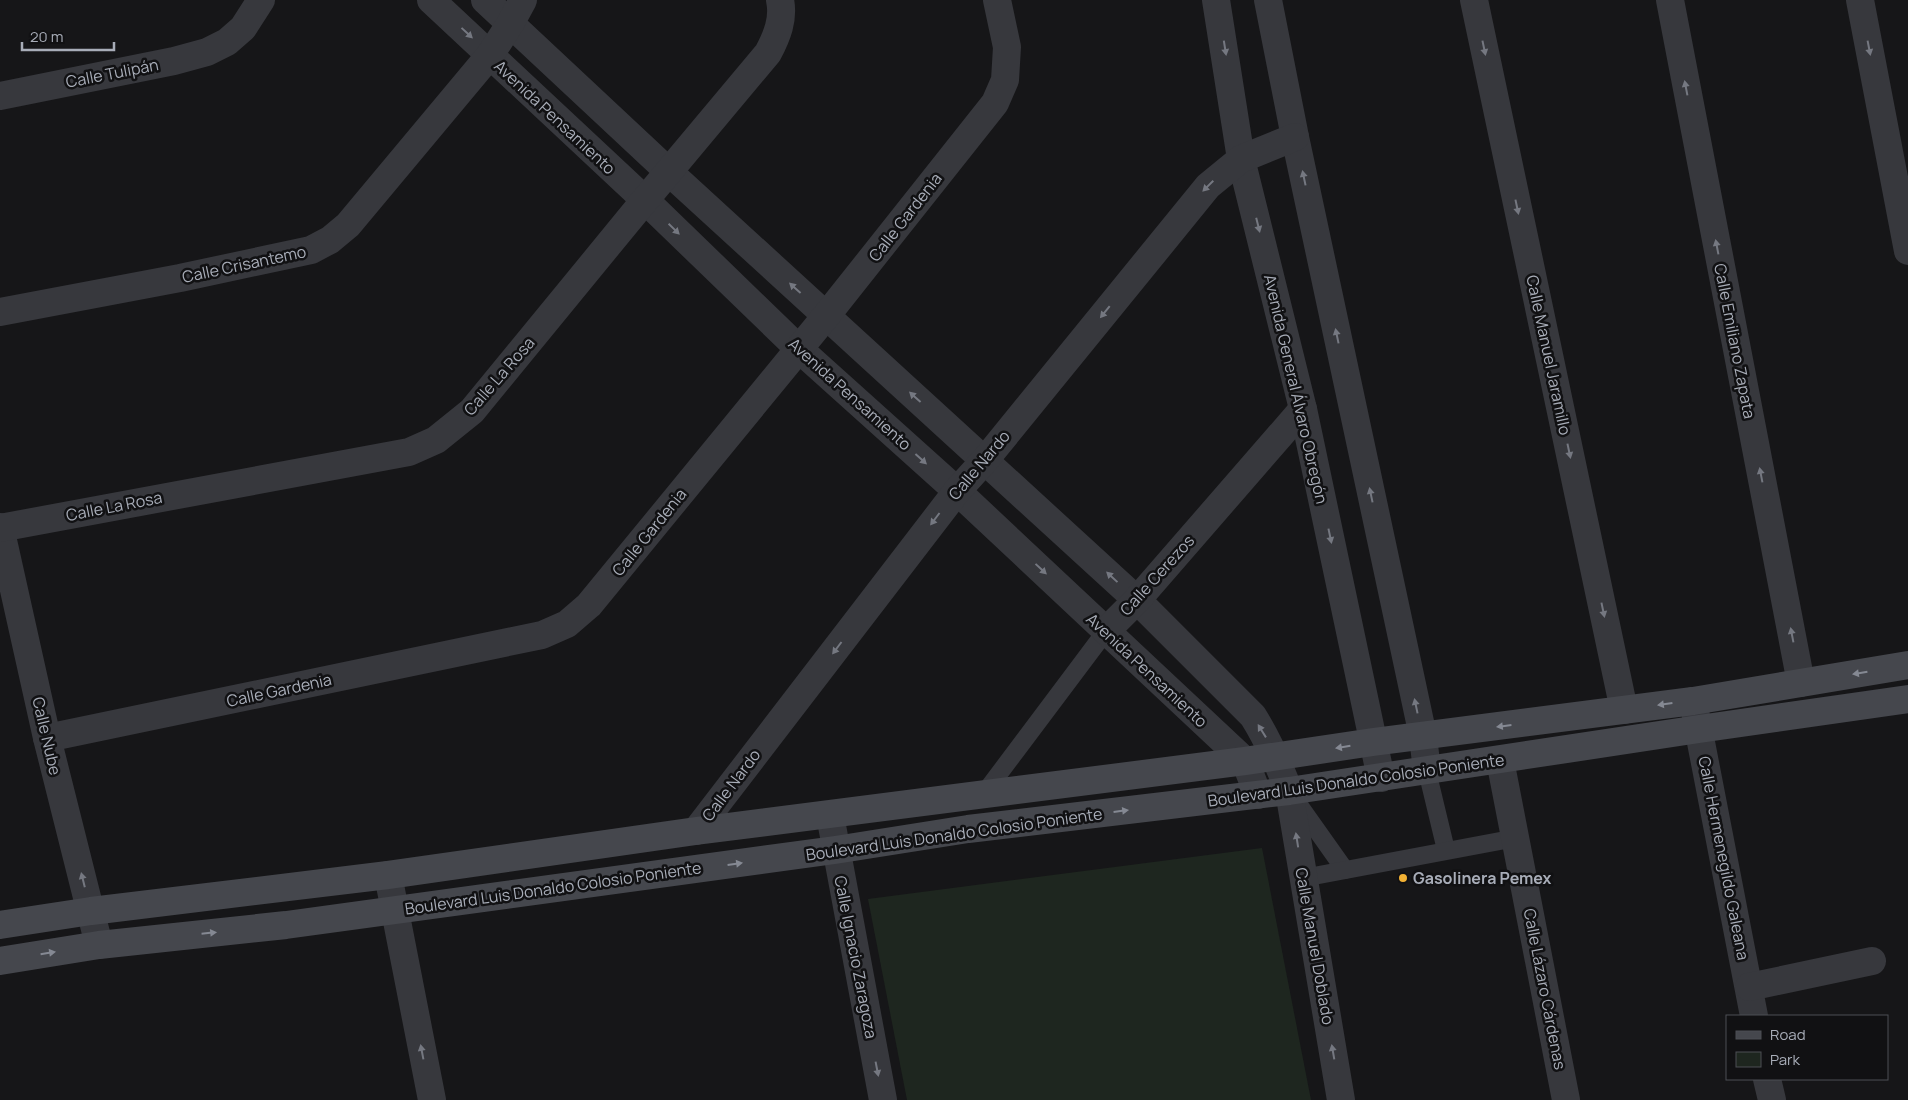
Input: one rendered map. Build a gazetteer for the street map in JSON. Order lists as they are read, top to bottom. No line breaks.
{"streets":{"main road":["Boulevard Luis Donaldo Colosio Poniente"],"street":["Calle Tulipán","Avenida Pensamiento","Calle Gardenia","Calle Crisantemo","Calle Emiliano Zapata","Calle Manuel Jaramillo","Calle La Rosa","Avenida General Álvaro Obregón","Calle Nardo","Calle Cerezos","Calle Nube","Calle Hermenegildo Galeana","Calle Manuel Doblado","Calle Ignacio Zaragoza","Calle Lázaro Cárdenas"]},"crossings":[["Avenida Pensamiento","Calle Gardenia"],["Avenida Pensamiento","Calle Crisantemo"],["Avenida Pensamiento","Calle La Rosa"],["Avenida Pensamiento","Calle Nardo"],["Avenida Pensamiento","Calle Cerezos"],["Avenida Pensamiento","Boulevard Luis Donaldo Colosio Poniente"],["Calle Gardenia","Calle Nube"],["Calle Emiliano Zapata","Boulevard Luis Donaldo Colosio Poniente"],["Calle Manuel Jaramillo","Boulevard Luis Donaldo Colosio Poniente"],["Calle La Rosa","Calle Nube"],["Avenida General Álvaro Obregón","Calle Nardo"],["Avenida General Álvaro Obregón","Calle Cerezos"],["Avenida General Álvaro Obregón","Boulevard Luis Donaldo Colosio Poniente"],["Calle Nardo","Boulevard Luis Donaldo Colosio Poniente"],["Calle Cerezos","Boulevard Luis Donaldo Colosio Poniente"],["Calle Nube","Boulevard Luis Donaldo Colosio Poniente"],["Boulevard Luis Donaldo Colosio Poniente","Calle Hermenegildo Galeana"],["Boulevard Luis Donaldo Colosio Poniente","Calle Manuel Doblado"],["Boulevard Luis Donaldo Colosio Poniente","Calle Ignacio Zaragoza"],["Boulevard Luis Donaldo Colosio Poniente","Calle Lázaro Cárdenas"]],"one_way":["Calle Nardo","Calle Nube","Calle Manuel Doblado","Calle Ignacio Zaragoza"],"places":["Gasolinera Pemex"],"legend":["Road","Park"],"scale_bar":"20 m"}
